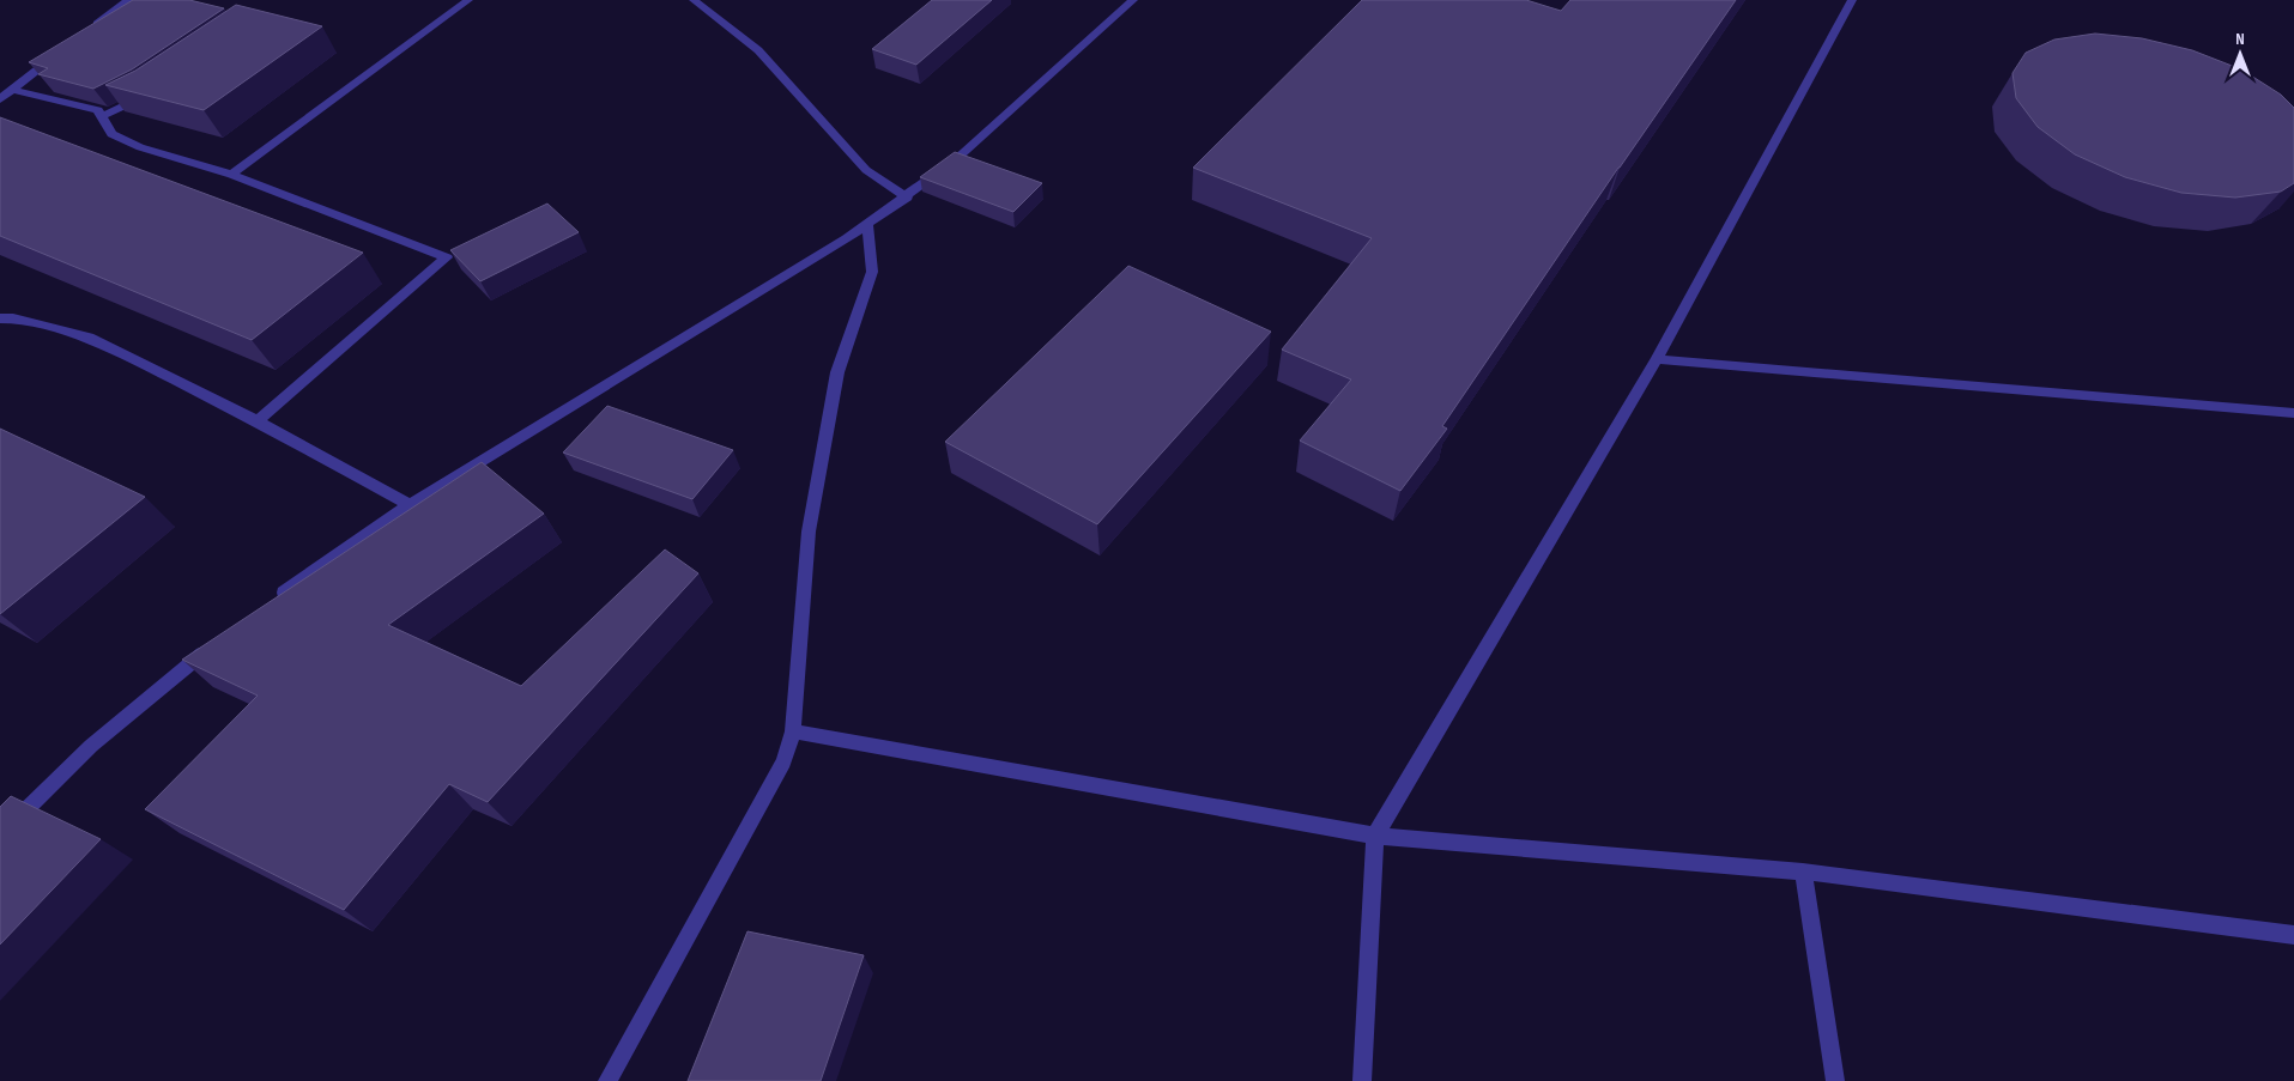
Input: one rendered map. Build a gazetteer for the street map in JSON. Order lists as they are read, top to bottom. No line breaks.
{"north":"top"}
